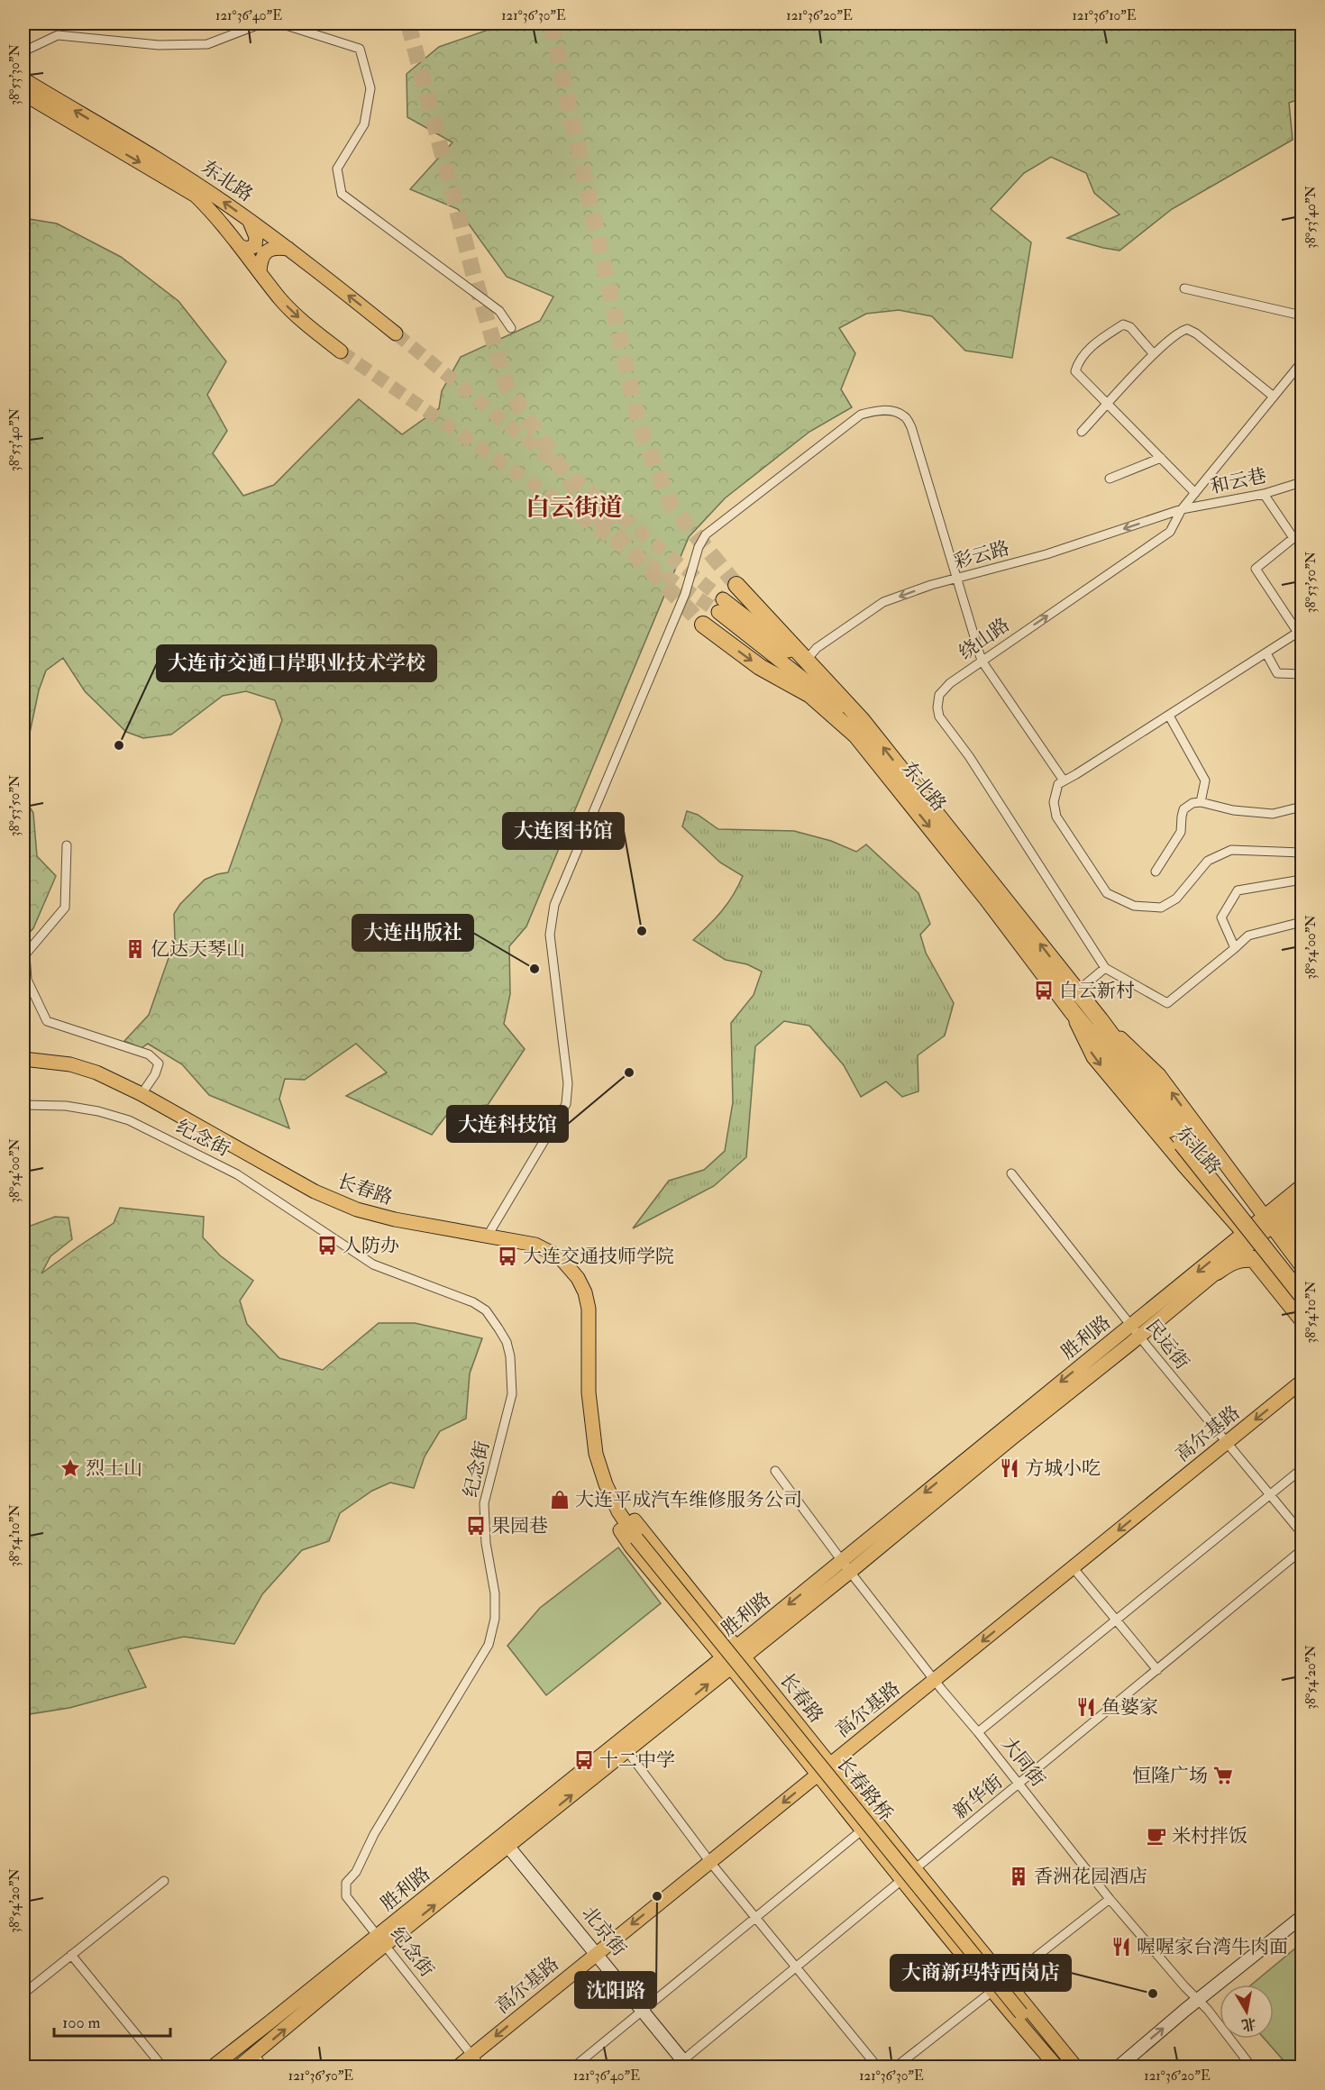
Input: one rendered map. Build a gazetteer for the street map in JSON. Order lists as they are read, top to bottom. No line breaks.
{"streets":{"highway":["东北路"],"main road":["长春路","胜利路","高尔基路","长春路桥"],"street":["和云巷","彩云路","绕山路","纪念街","民运街","大同街","新华街","北京街"]},"crossings":[["东北路","彩云路"],["东北路","胜利路"],["和云巷","彩云路"],["和云巷","绕山路"],["彩云路","绕山路"],["纪念街","胜利路"],["纪念街","高尔基路"],["长春路","胜利路"],["长春路","高尔基路"],["长春路","长春路桥"],["长春路","新华街"],["胜利路","民运街"],["胜利路","大同街"],["胜利路","北京街"],["民运街","高尔基路"],["高尔基路","大同街"],["高尔基路","北京街"],["大同街","新华街"],["新华街","北京街"]],"one_way":["彩云路","高尔基路"],"districts":["白云街道"],"places":{"other":["大连市交通口岸职业技术学校","大连图书馆","大连出版社","大连科技馆","沈阳路","大商新玛特西岗店"],"building":["亿达天琴山","香洲花园酒店"],"bus stop":["白云新村","人防办","大连交通技师学院","果园巷","十二中学"],"place":["烈士山"],"restaurant":["方城小吃","鱼婆家","喔喔家台湾牛肉面"],"shop":["大连平成汽车维修服务公司"],"supermarket":["恒隆广场"],"cafe":["米村拌饭"]},"scale_bar":"100 m","north":"bottom","coordinates":["121°36'40\"E","121°36'30\"E","121°36'20\"E","121°36'10\"E","38°53'30\"N","38°53'40\"N","38°53'50\"N","38°54'00\"N","38°54'10\"N","38°54'20\"N","121°36'50\"E"]}
